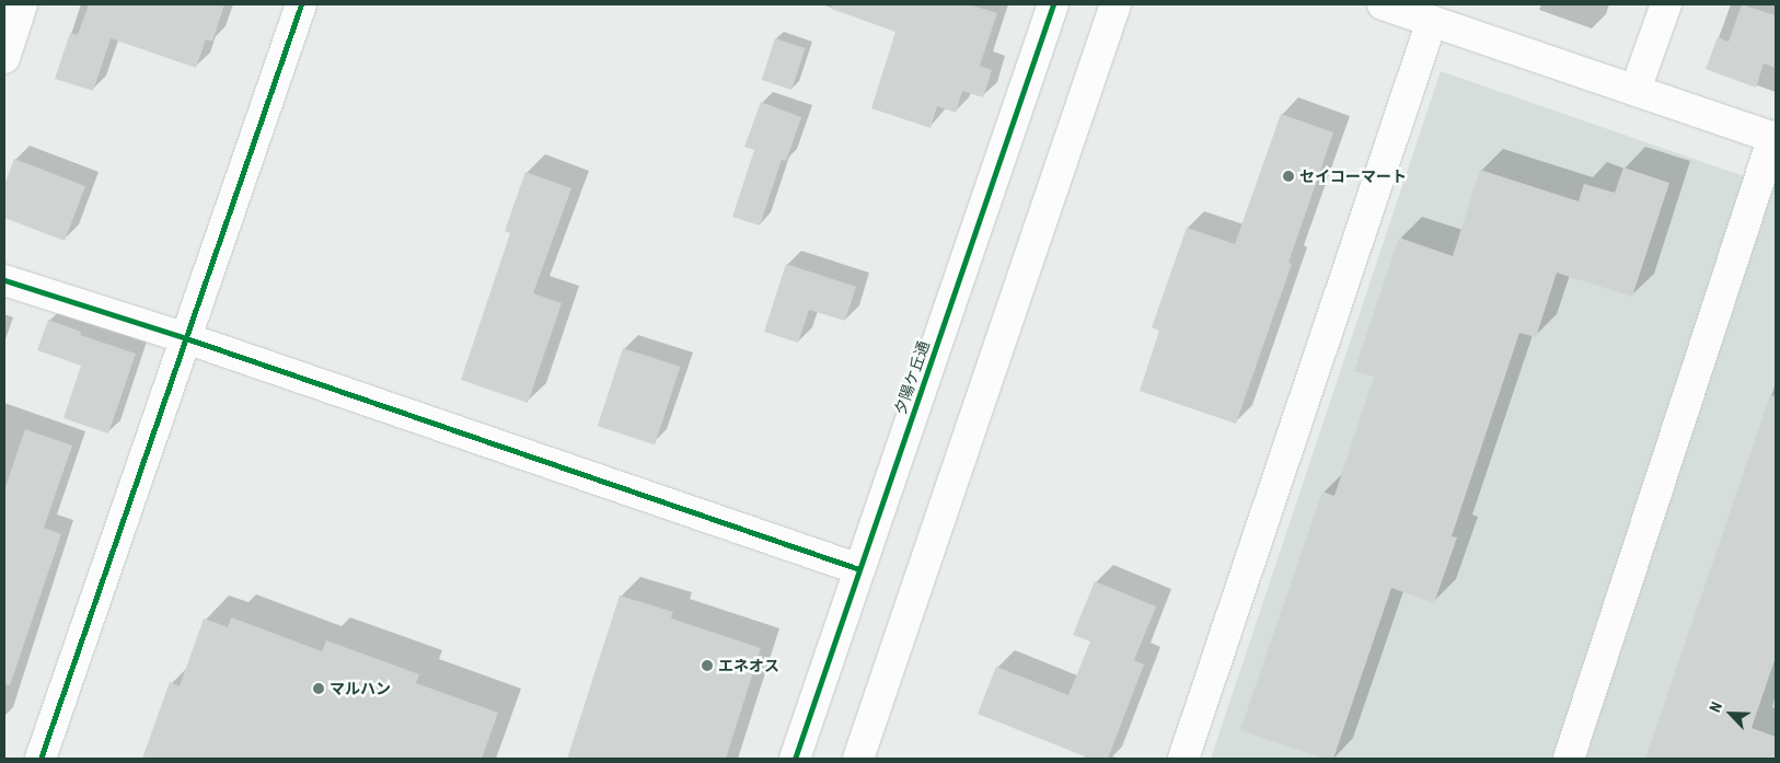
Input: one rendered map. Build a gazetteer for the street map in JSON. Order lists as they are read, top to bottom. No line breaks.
{"streets":{"street":["夕陽ケ丘通"]},"places":["セイコーマート","エネオス","マルハン"],"north":"top left"}
